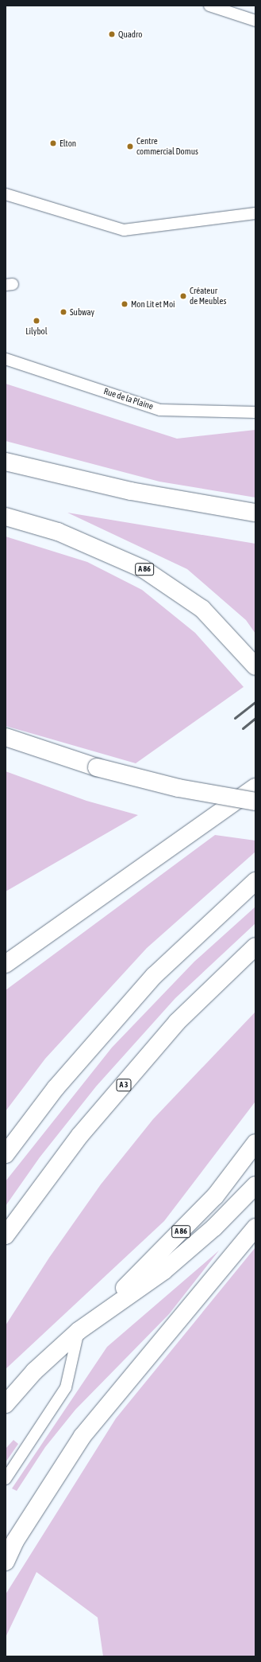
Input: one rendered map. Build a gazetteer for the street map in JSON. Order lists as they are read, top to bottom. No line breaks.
{"streets":{"highway":["A 86","A 3"],"lane":["Rue de la Plaine"]},"places":["Quadro","Elton","Centre commercial Domus","Créateur de Meubles","Mon Lit et Moi","Subway","Lilybol"]}
